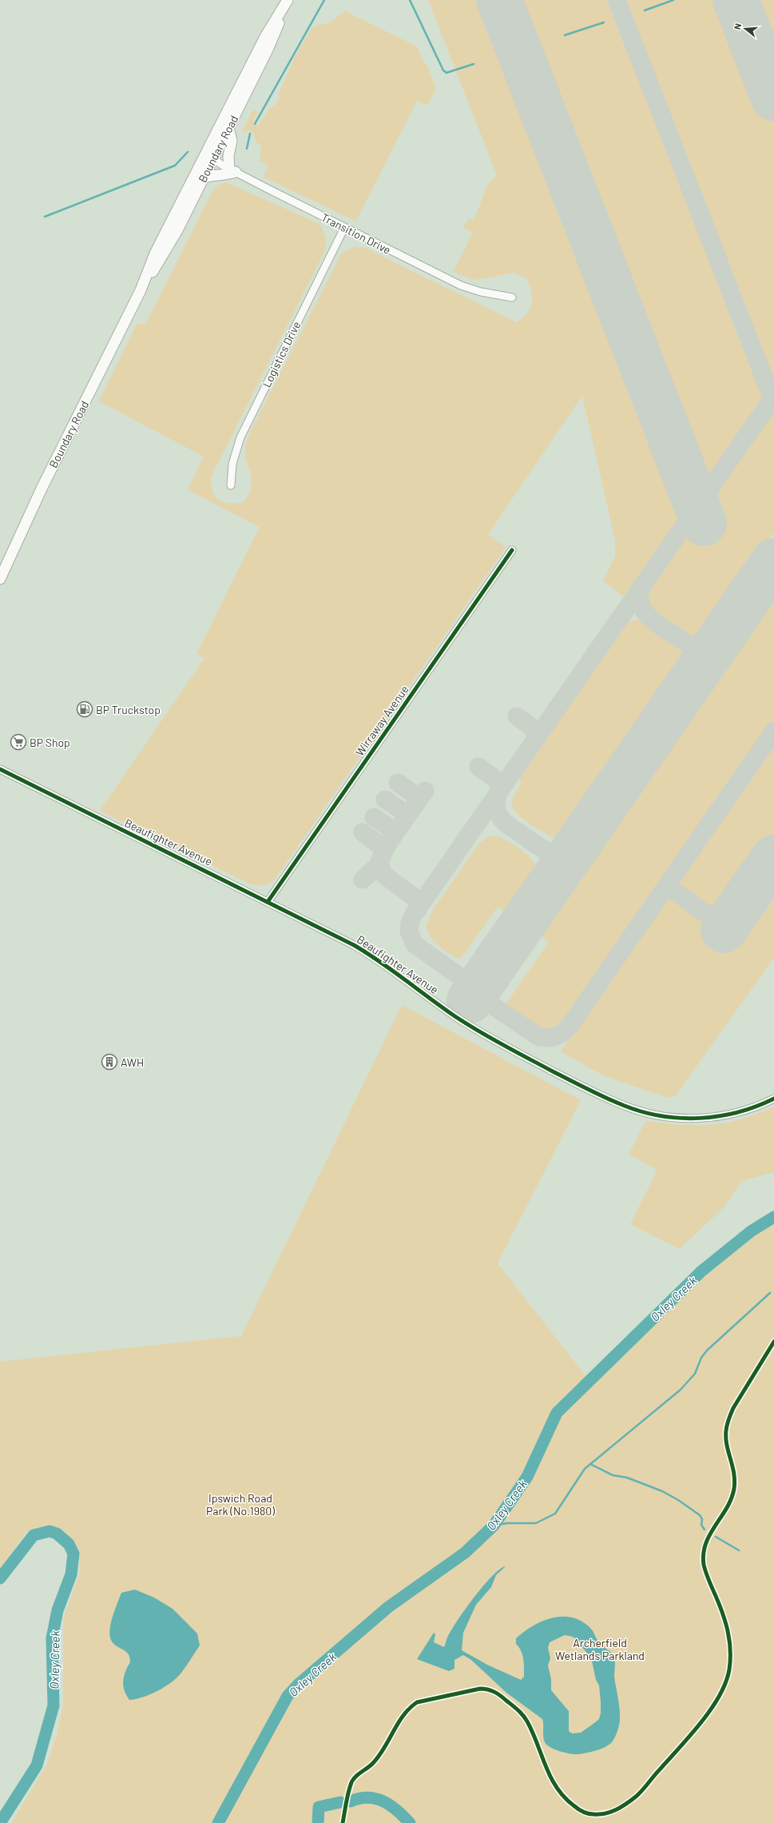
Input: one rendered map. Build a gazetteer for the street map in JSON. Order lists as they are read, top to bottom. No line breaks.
{"streets":{"main road":["Boundary Road"],"street":["Transition Drive","Logistics Drive","Wirraway Avenue","Beaufighter Avenue"]},"crossings":[["Boundary Road","Transition Drive"],["Transition Drive","Logistics Drive"],["Wirraway Avenue","Beaufighter Avenue"]],"water":["Oxley Creek"],"parks":["Ipswich Road Park (No.1980)","Archerfield Wetlands Parkland"],"places":{"fuel station":["BP Truckstop"],"supermarket":["BP Shop"],"building":["AWH"]},"north":"left"}
